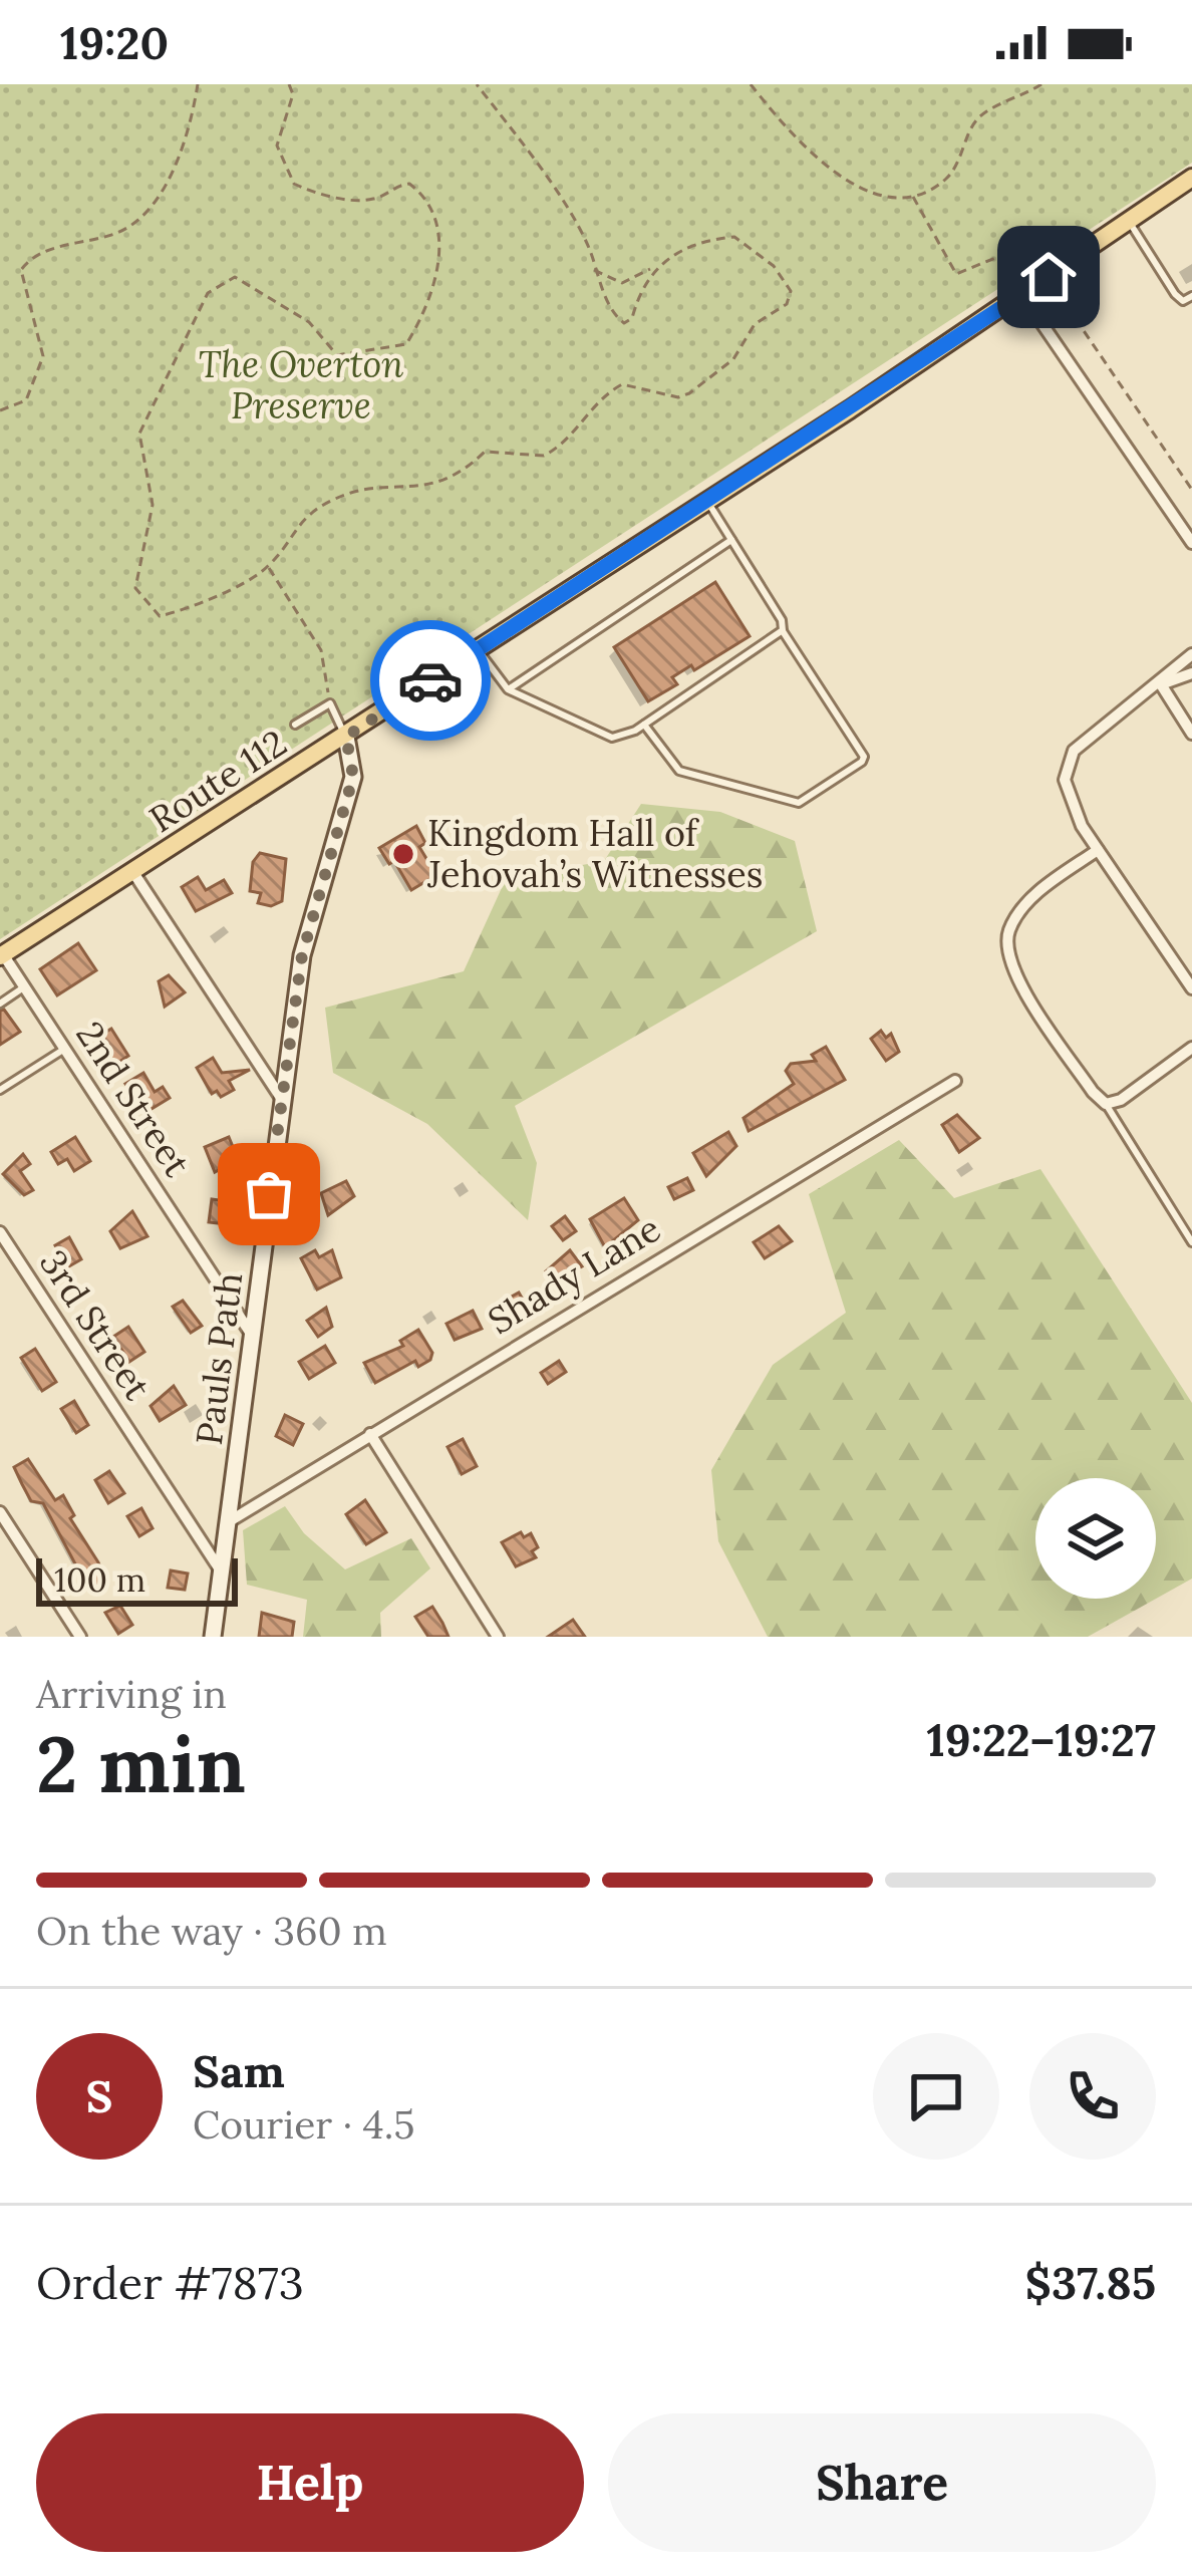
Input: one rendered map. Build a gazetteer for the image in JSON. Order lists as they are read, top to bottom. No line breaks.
{"streets":{"main road":["Route 112"],"street":["2nd Street","Shady Lane","3rd Street","Pauls Path"]},"crossings":[["Route 112","2nd Street"],["Route 112","Pauls Path"],["2nd Street","Pauls Path"],["Shady Lane","Pauls Path"],["3rd Street","Pauls Path"]],"parks":["The Overton Preserve"],"places":["Kingdom Hall of Jehovah’s Witnesses"],"scale_bar":"100 m","page":{"status":"19:20","scale":"100 m","heading":["2 min","Arriving in","19:22–19:27"],"panel":["Sam","Courier · 4.5","Order #7873","$37.85"],"bar":"On the way · 360 m","round":"S","buttons":["Help","Share"]}}
